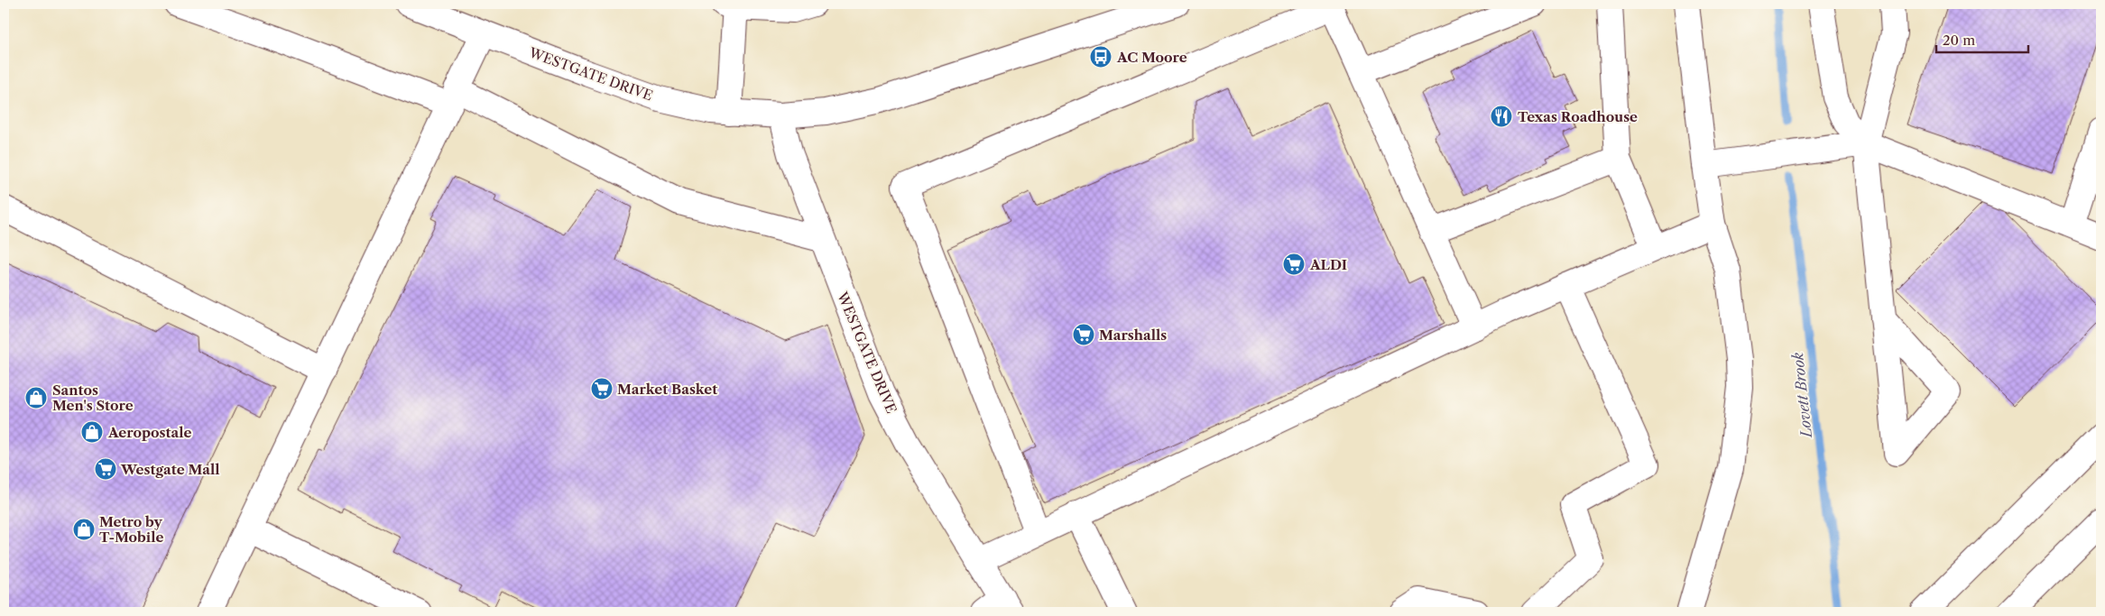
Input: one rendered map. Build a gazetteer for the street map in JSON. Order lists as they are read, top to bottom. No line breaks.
{"streets":{"street":["WESTGATE DRIVE"]},"water":["Lovett Brook"],"places":{"bus stop":["AC Moore"],"restaurant":["Texas Roadhouse"],"supermarket":["ALDI","Marshalls","Market Basket","Westgate Mall"],"shop":["Santos Men's Store","Aeropostale","Metro by T-Mobile"]},"scale_bar":"20 m"}
